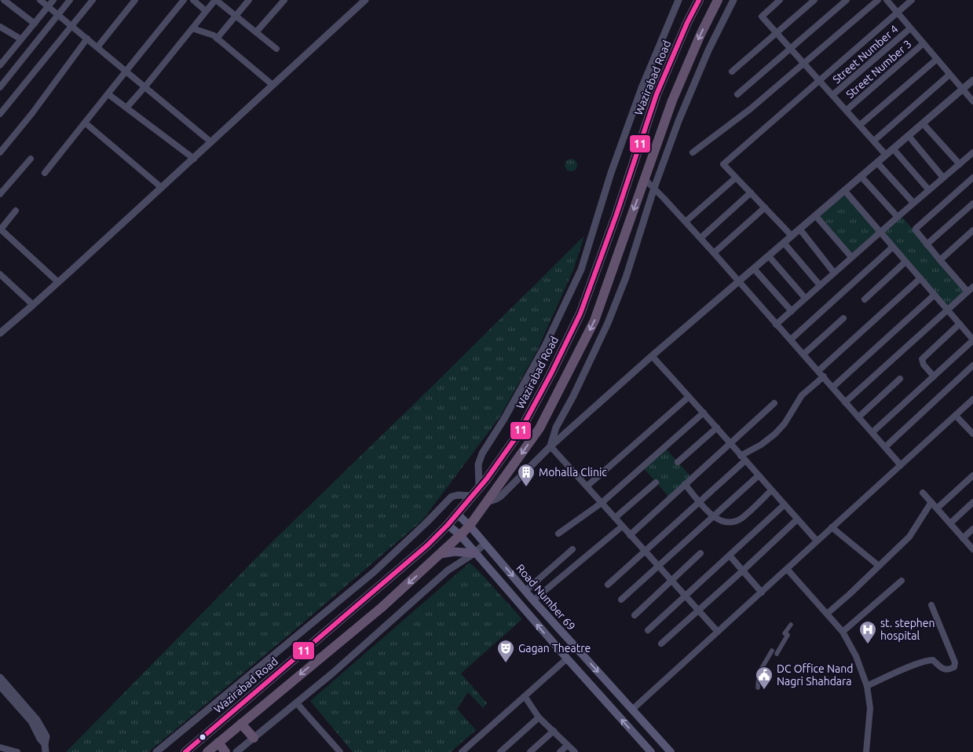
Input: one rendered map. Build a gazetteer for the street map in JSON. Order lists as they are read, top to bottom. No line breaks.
{"streets":{"highway":["Wazirabad Road"],"main road":["Road Number 69"],"street":["Street Number 4","Street Number 3"]},"crossings":[["Wazirabad Road","Road Number 69"]],"places":{"building":["Mohalla Clinic"],"hospital":["st. stephen hospital"],"theatre":["Gagan Theatre"],"public building":["DC Office Nand Nagri Shahdara"]},"lines":["transit line 11"]}
